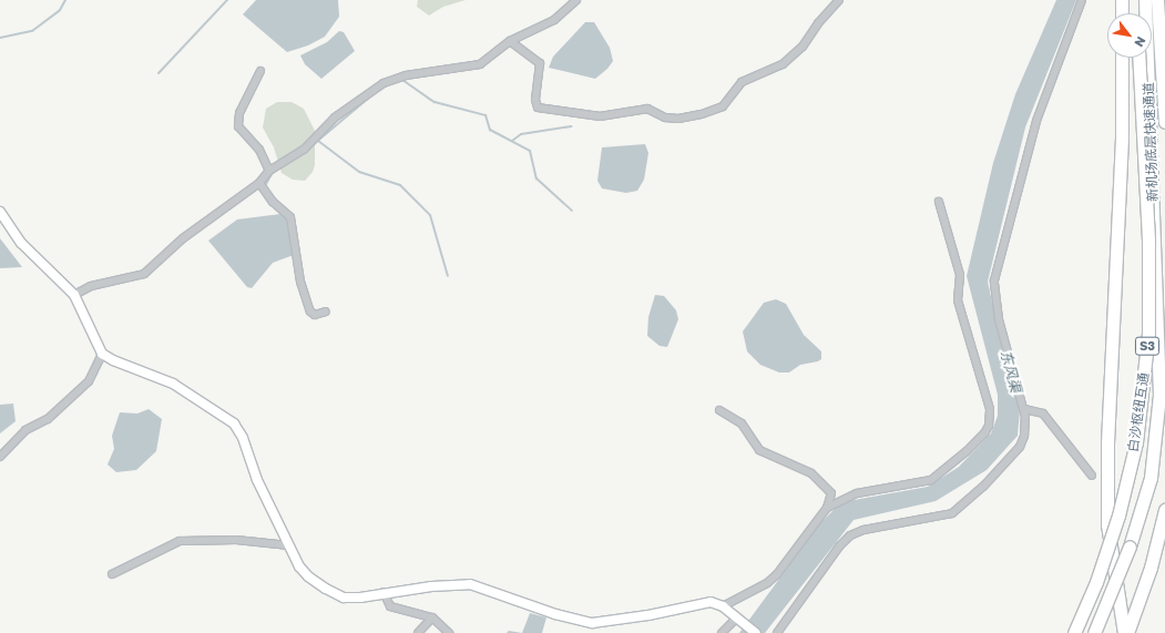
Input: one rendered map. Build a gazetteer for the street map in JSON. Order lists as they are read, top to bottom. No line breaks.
{"streets":{"highway":["新机场底层快速通道","S3","白沙枢纽互通"]},"water":["东风渠"],"north":"bottom right"}
